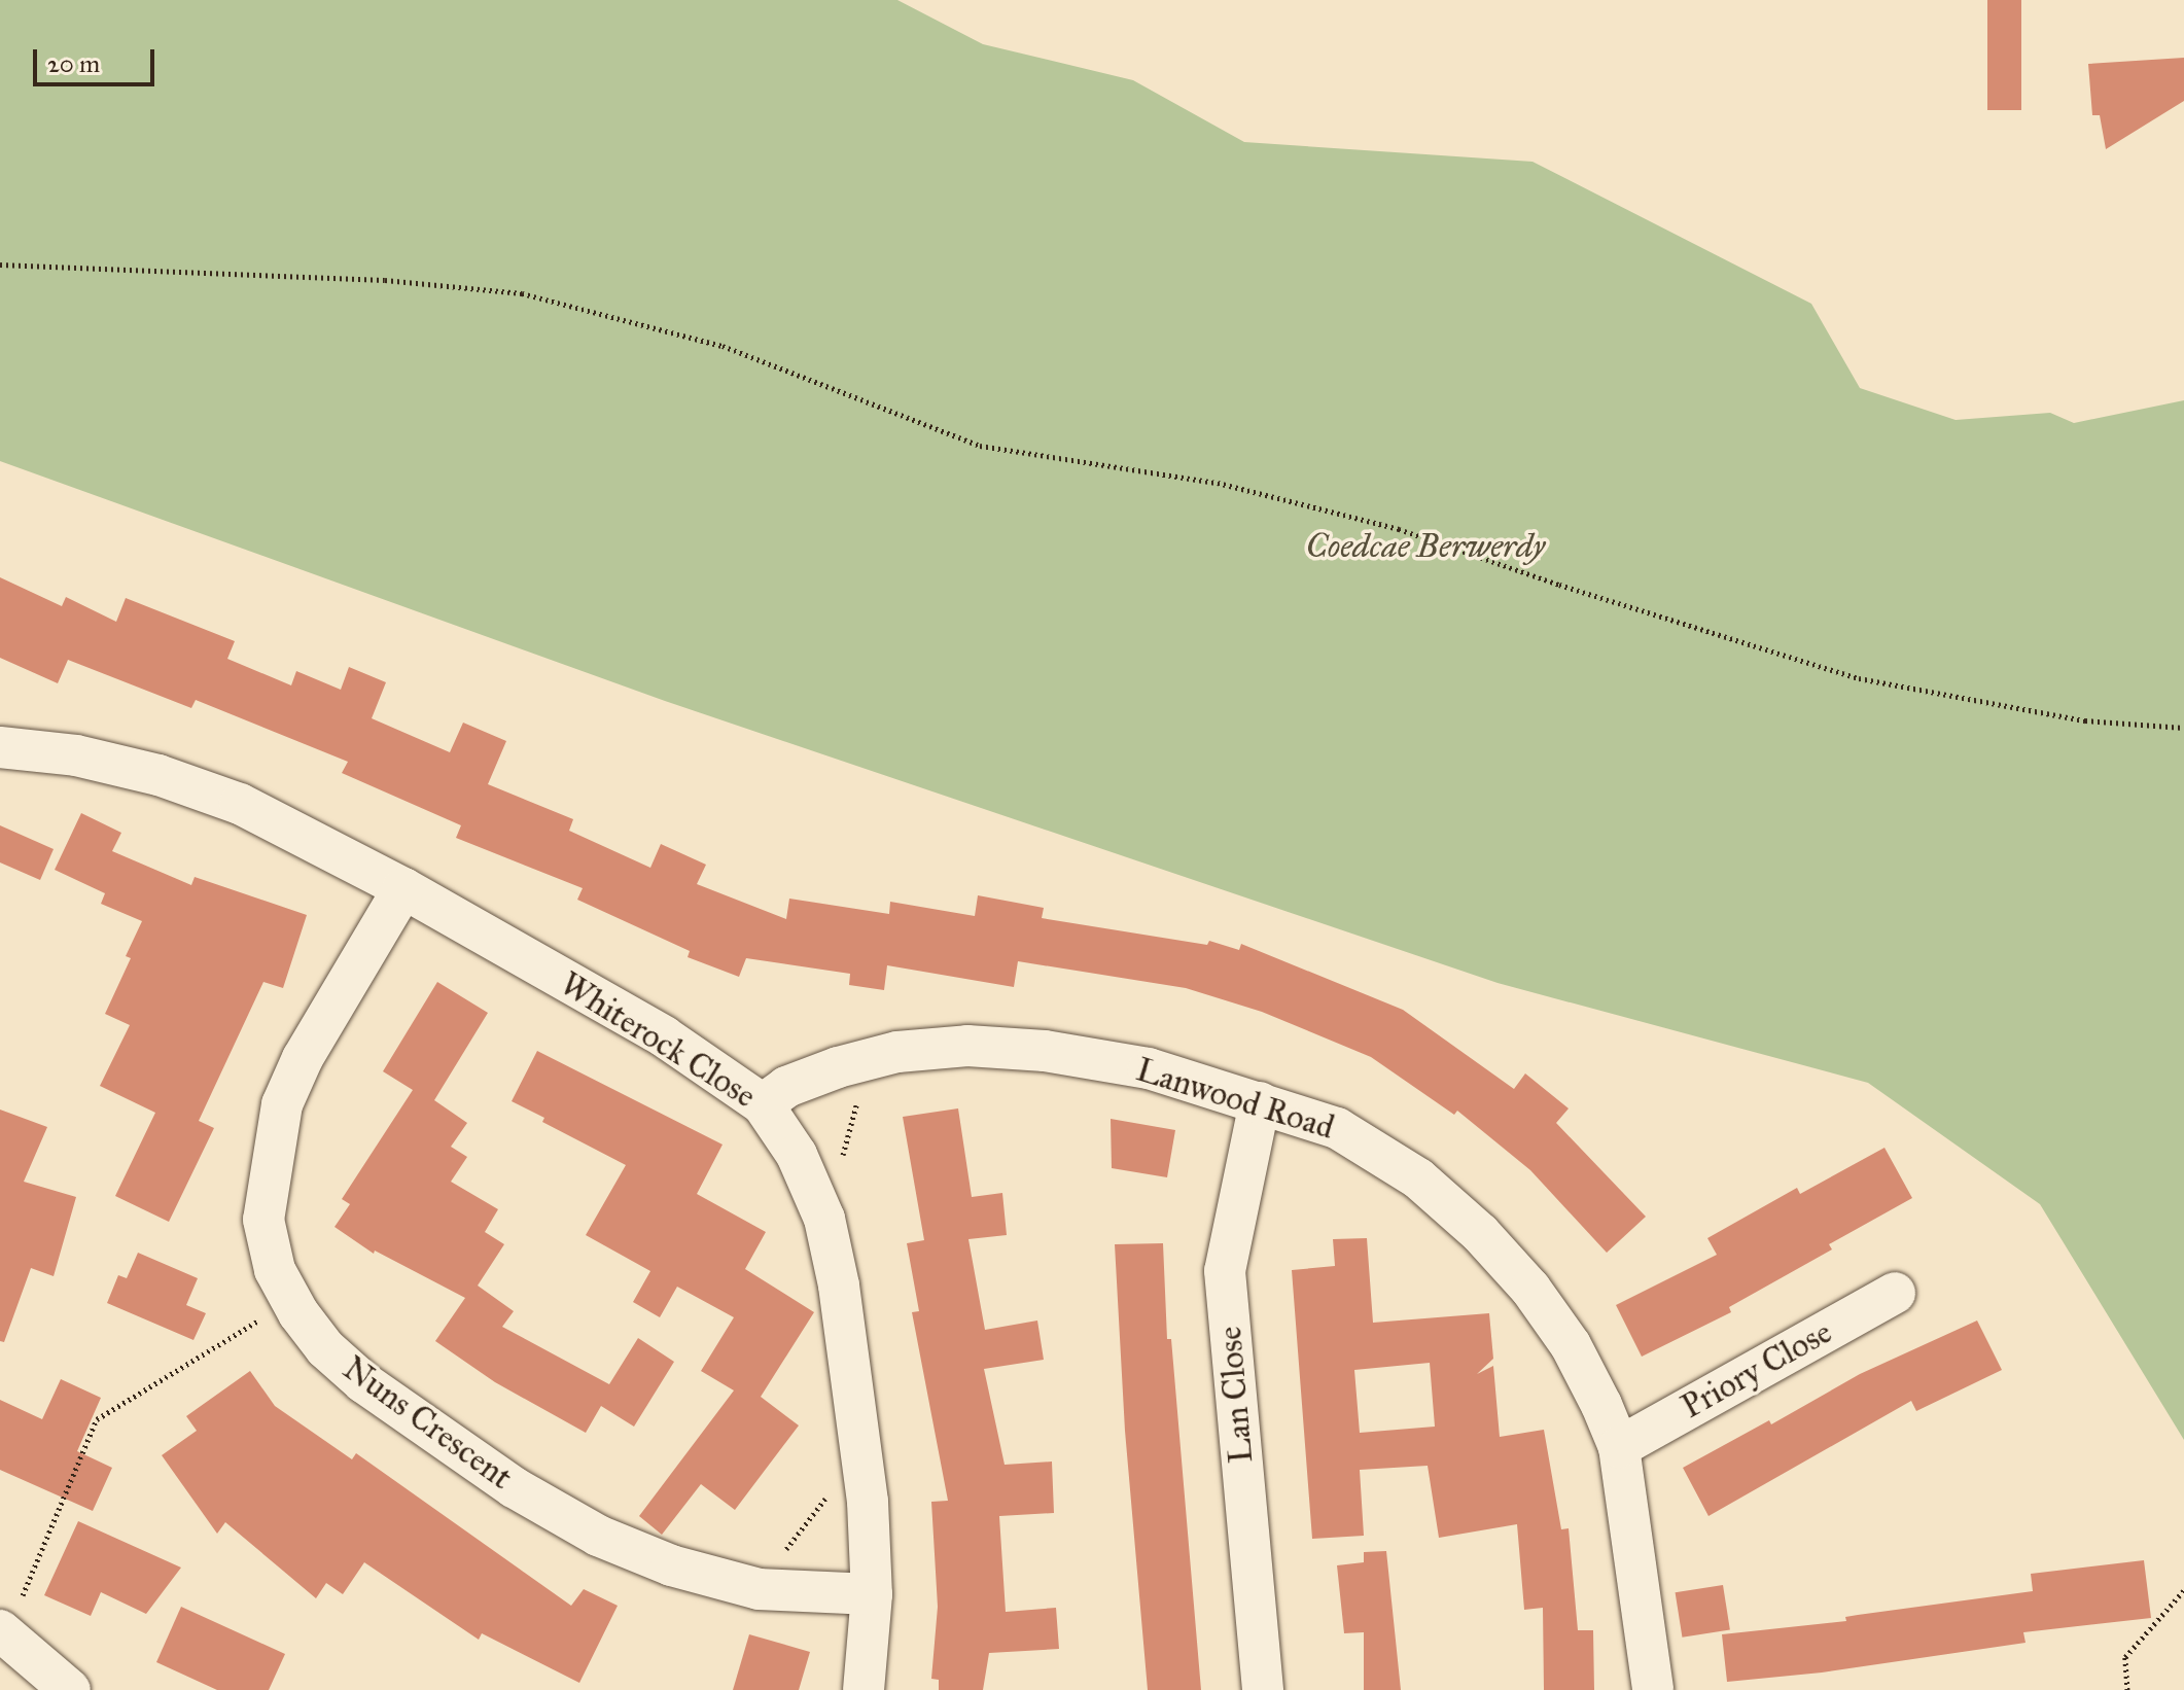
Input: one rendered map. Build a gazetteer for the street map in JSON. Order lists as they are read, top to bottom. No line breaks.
{"streets":{"street":["Whiterock Close","Lanwood Road","Priory Close","Lan Close","Nuns Crescent"]},"crossings":[["Whiterock Close","Lanwood Road"],["Whiterock Close","Nuns Crescent"],["Lanwood Road","Priory Close"],["Lanwood Road","Lan Close"]],"parks":["Coedcae Berwerdy"],"scale_bar":"20 m"}
